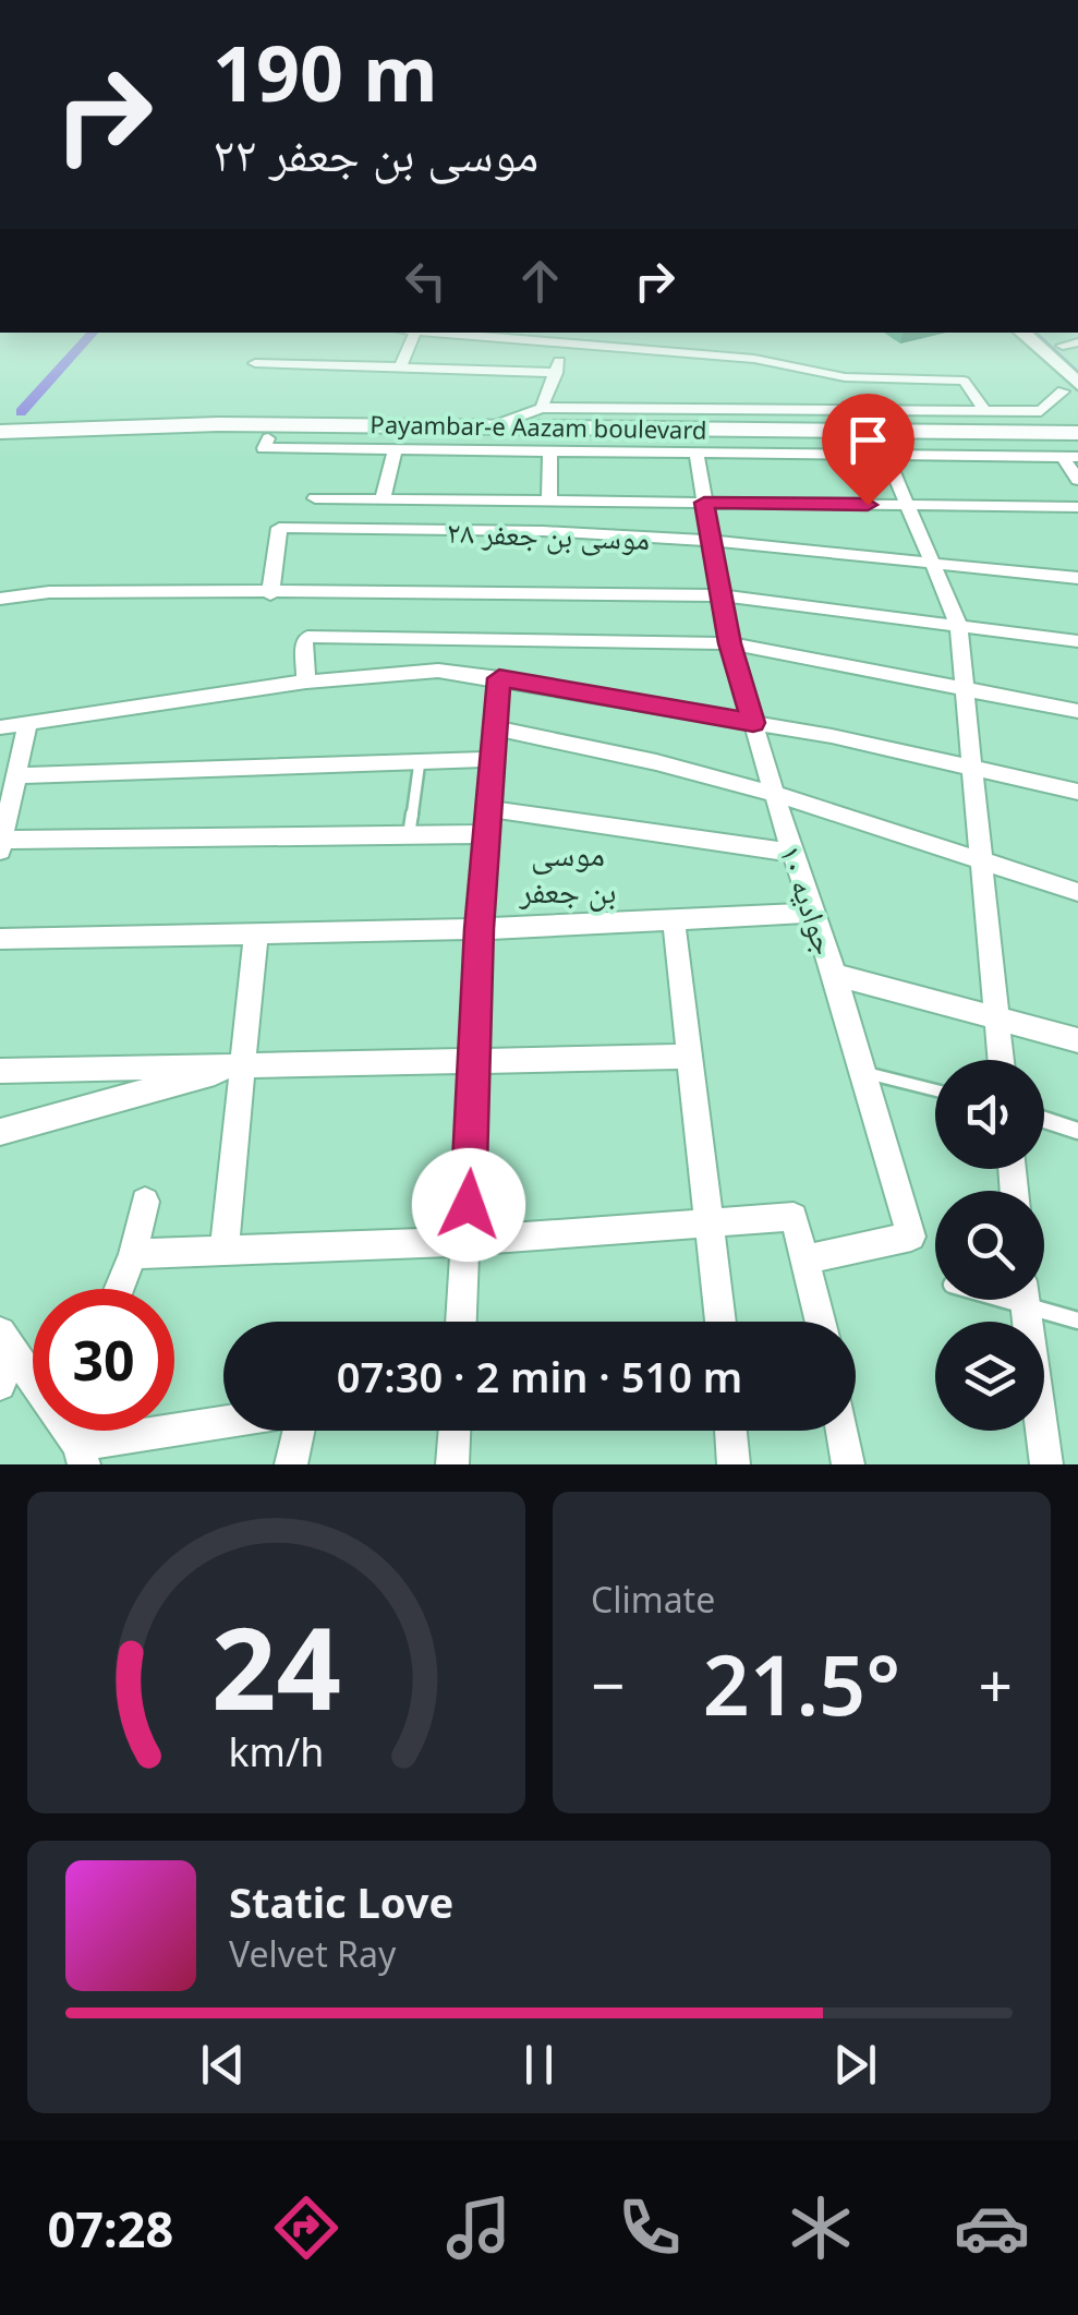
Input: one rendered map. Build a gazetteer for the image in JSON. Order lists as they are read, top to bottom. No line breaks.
{"streets":{"main road":["Payambar-e Aazam boulevard"],"street":["موسی بن جعفر ۲۸","جوادیه ۱۰"]},"crossings":[["موسی بن جعفر ۲۸","جوادیه ۱۰"]],"districts":["موسی بن جعفر"],"page":{"turn":["190 m","موسی بن جعفر ۲۲"],"limit":"30","trip":"07:30 · 2 min · 510 m","tile":"Climate","heat":["−","21.5°","+"],"song":["Static Love","Velvet Ray"],"tabs":"07:28","gauge":["24","km/h"]}}
